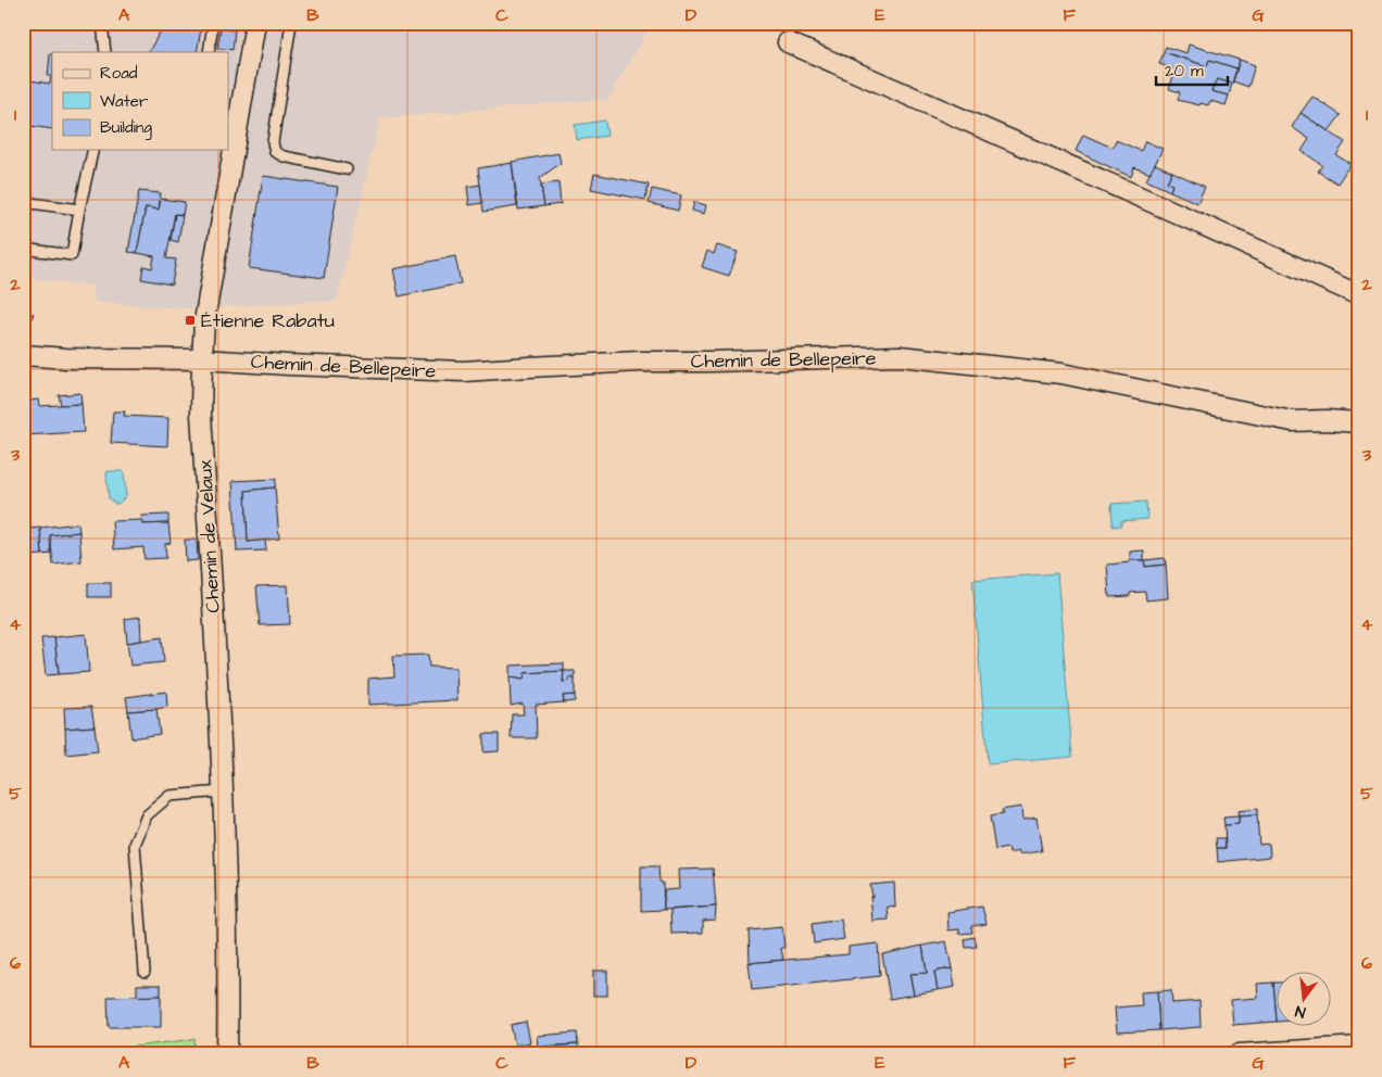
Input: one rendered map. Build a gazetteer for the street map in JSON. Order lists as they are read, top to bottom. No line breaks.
{"streets":{"street":["Chemin de Bellepeire","Chemin de Velaux"]},"crossings":[["Chemin de Bellepeire","Chemin de Velaux"]],"places":{"transit":["Étienne Rabatu"]},"legend":["Road","Water","Building"],"scale_bar":"20 m","north":"bottom","grid":{"columns":["A","B","C","D","E","F","G"],"rows":["1","2","3","4","5","6"]}}
